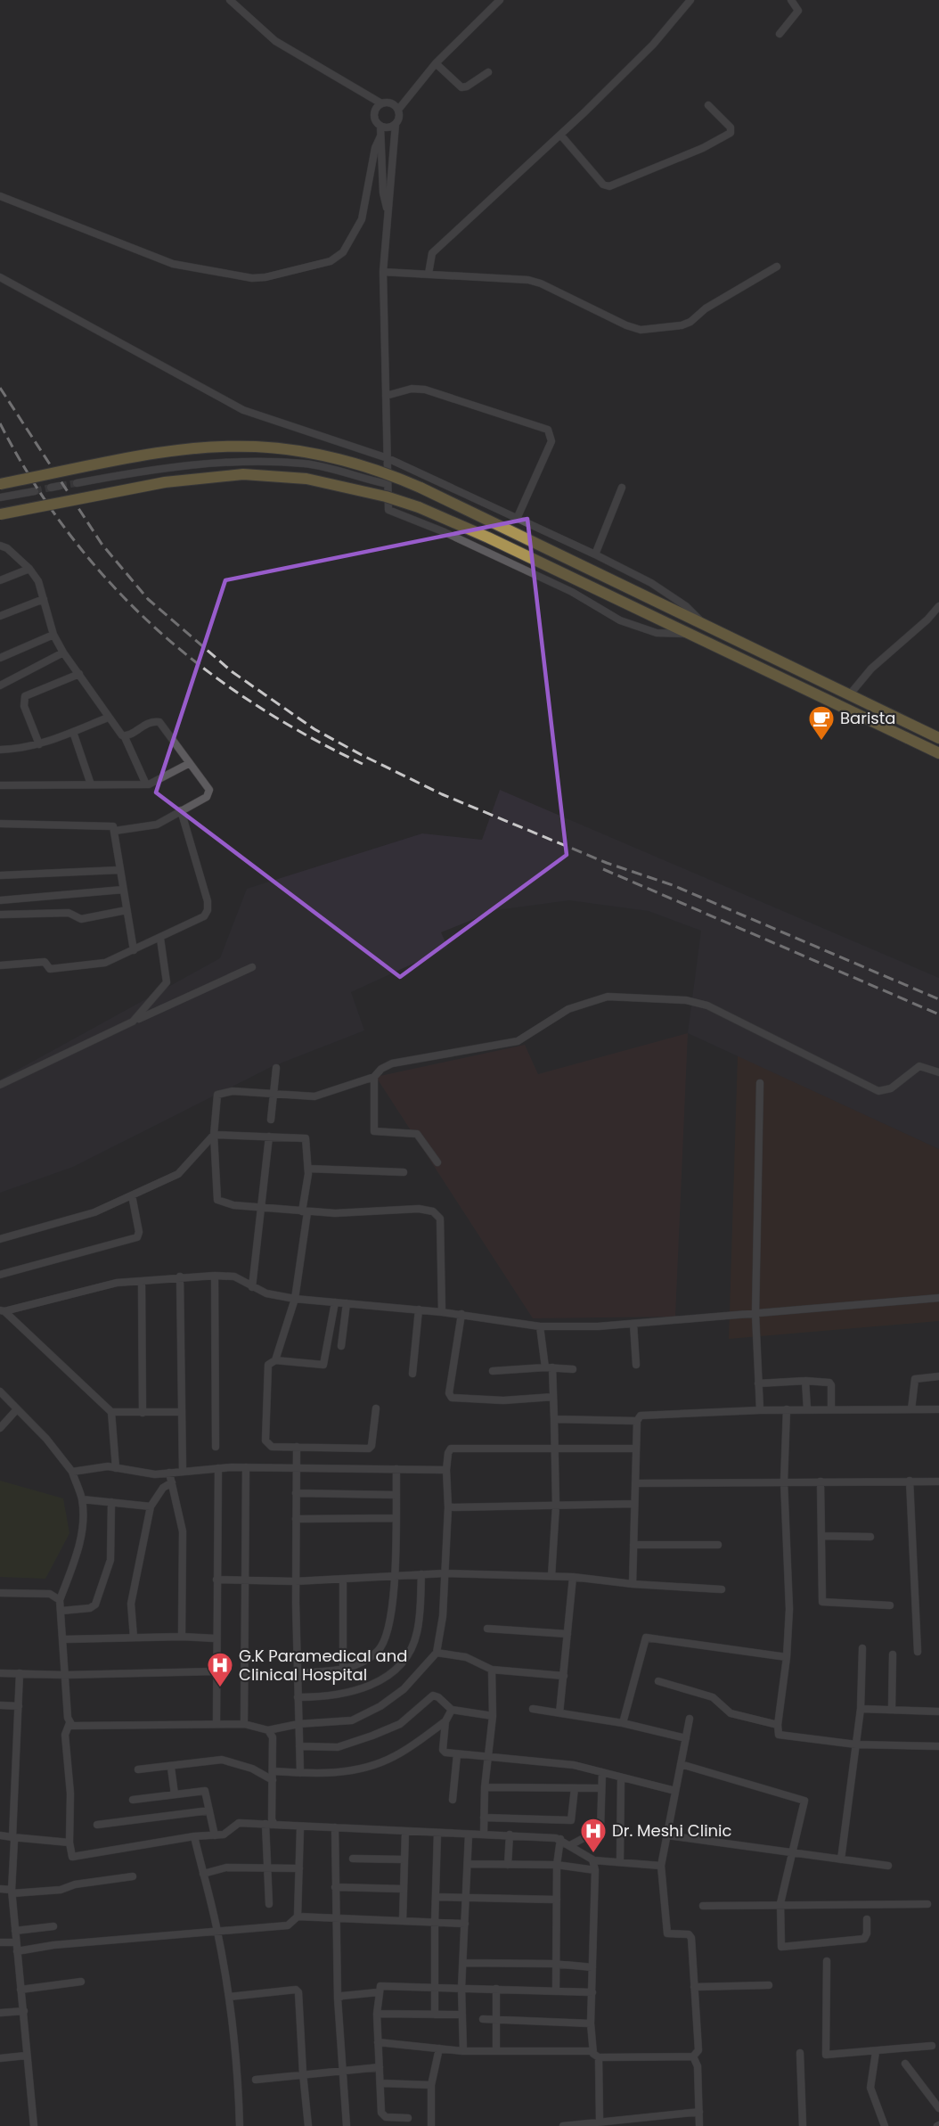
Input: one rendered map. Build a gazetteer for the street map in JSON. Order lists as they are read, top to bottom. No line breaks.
{"places":{"cafe":["Barista"],"hospital":["G.K Paramedical and Clinical Hospital","Dr. Meshi Clinic"]}}
